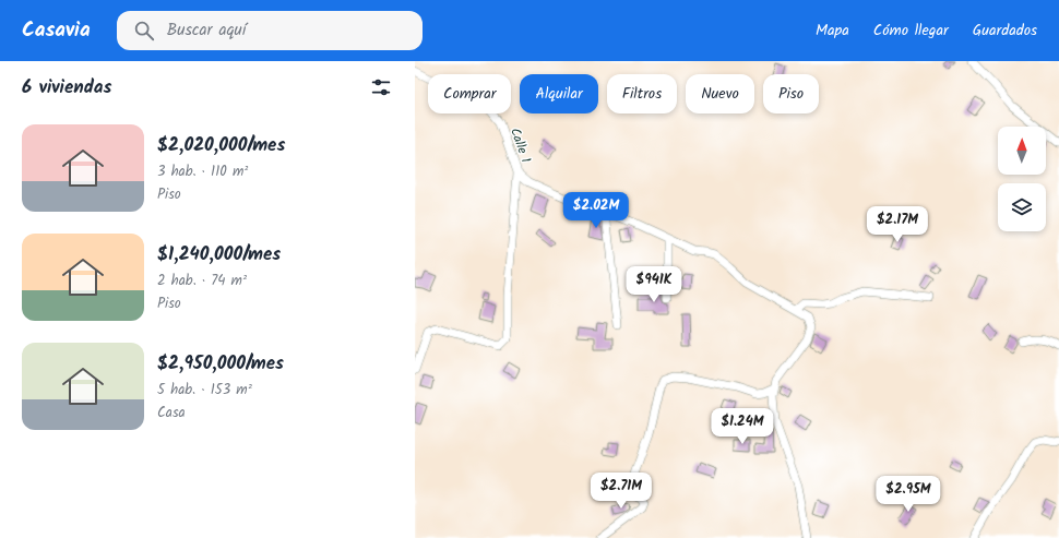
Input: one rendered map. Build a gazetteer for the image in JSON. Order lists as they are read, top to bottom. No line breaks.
{"streets":{"street":["Calle 1"]},"north":"top","page":{"header":"Casavia","search":"Buscar aquí","nav":["Mapa","Cómo llegar","Guardados"],"heading":"6 viviendas","chip":["Comprar","Alquilar","Filtros","Nuevo","Piso"],"list":[{"name":"$2,020,000/mes","note":"3 hab. · 110 m² · Piso"},{"name":"$1,240,000/mes","note":"2 hab. · 74 m² · Piso"},{"name":"$2,950,000/mes","note":"5 hab. · 153 m² · Casa"}],"price":["$2.02M","$2.17M","$941K","$1.24M","$2.71M","$2.95M"]}}
